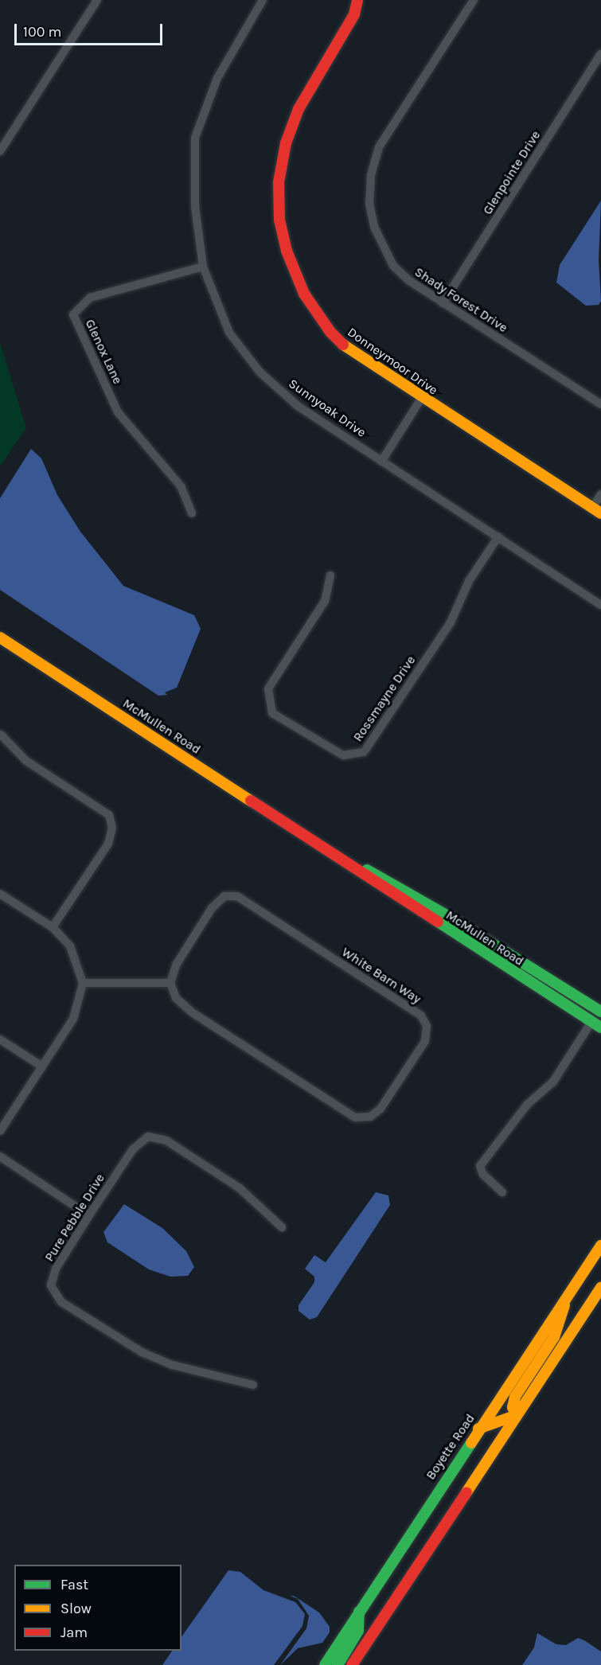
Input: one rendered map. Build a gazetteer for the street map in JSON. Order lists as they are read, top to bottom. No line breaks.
{"streets":{"street":["Glenpointe Drive","Shady Forest Drive","Glenox Lane","Donneymoor Drive","Sunnyoak Drive","Rossmayne Drive","McMullen Road","White Barn Way","Pure Pebble Drive","Boyette Road"]},"crossings":[["Glenpointe Drive","Shady Forest Drive"],["Glenox Lane","Sunnyoak Drive"],["Sunnyoak Drive","Rossmayne Drive"]],"legend":["Fast","Slow","Jam"],"scale_bar":"100 m"}
